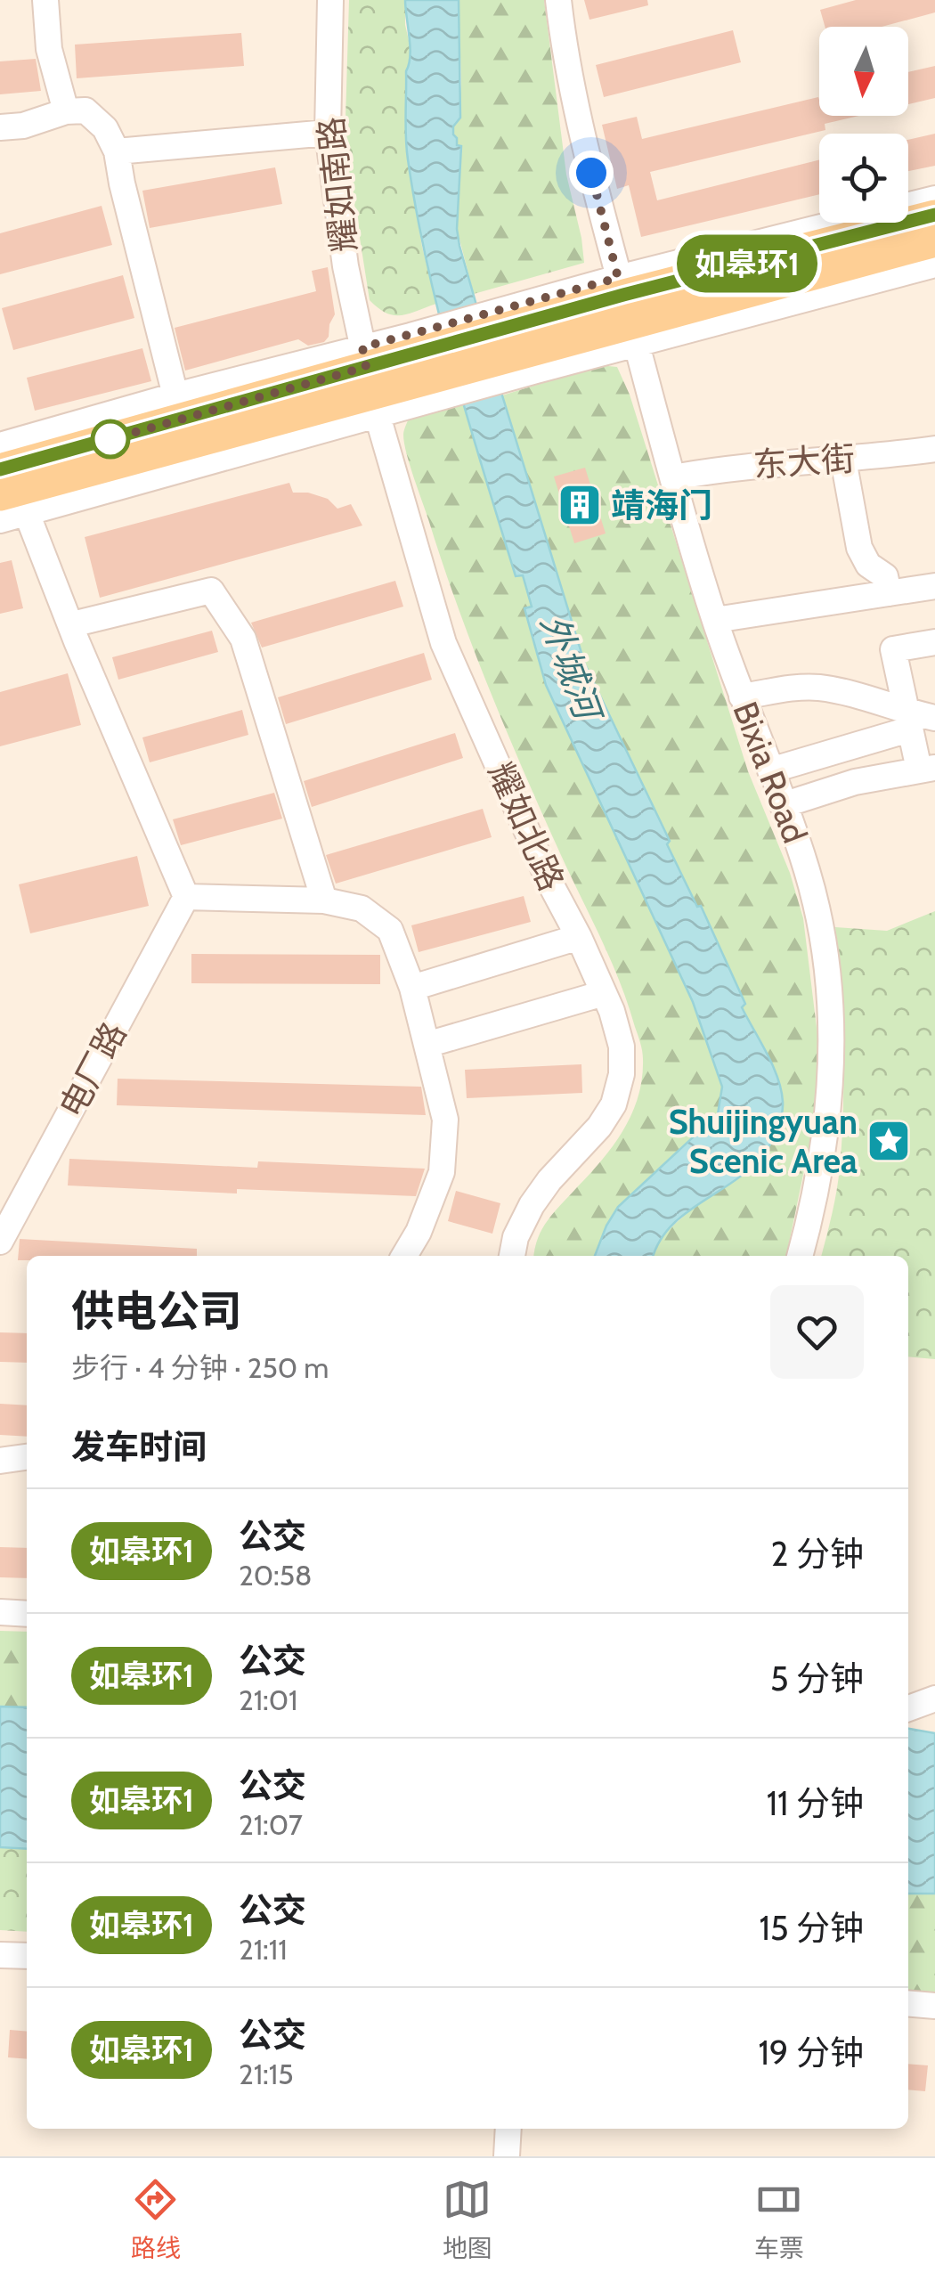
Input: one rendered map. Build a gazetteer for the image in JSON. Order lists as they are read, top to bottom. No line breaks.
{"streets":{"street":["耀如南路","东大街","Bixia Road","耀如北路","电厂路"]},"crossings":[["耀如南路","耀如北路"],["东大街","Bixia Road"]],"water":["外城河"],"places":{"building":["靖海门"],"place":["Shuijingyuan Scenic Area"]},"lines":["bus line 如皋环1"],"north":"bottom","page":{"on_map":"如皋环1","heading":[["供电公司","步行 · 4 分钟 · 250 m"],"发车时间"],"list":[{"mark":"如皋环1","name":"公交","note":"20:58","value":"2 分钟"},{"mark":"如皋环1","name":"公交","note":"21:01","value":"5 分钟"},{"mark":"如皋环1","name":"公交","note":"21:07","value":"11 分钟"},{"mark":"如皋环1","name":"公交","note":"21:11","value":"15 分钟"},{"mark":"如皋环1","name":"公交","note":"21:15","value":"19 分钟"}],"tabs":["路线","地图","车票"]}}
